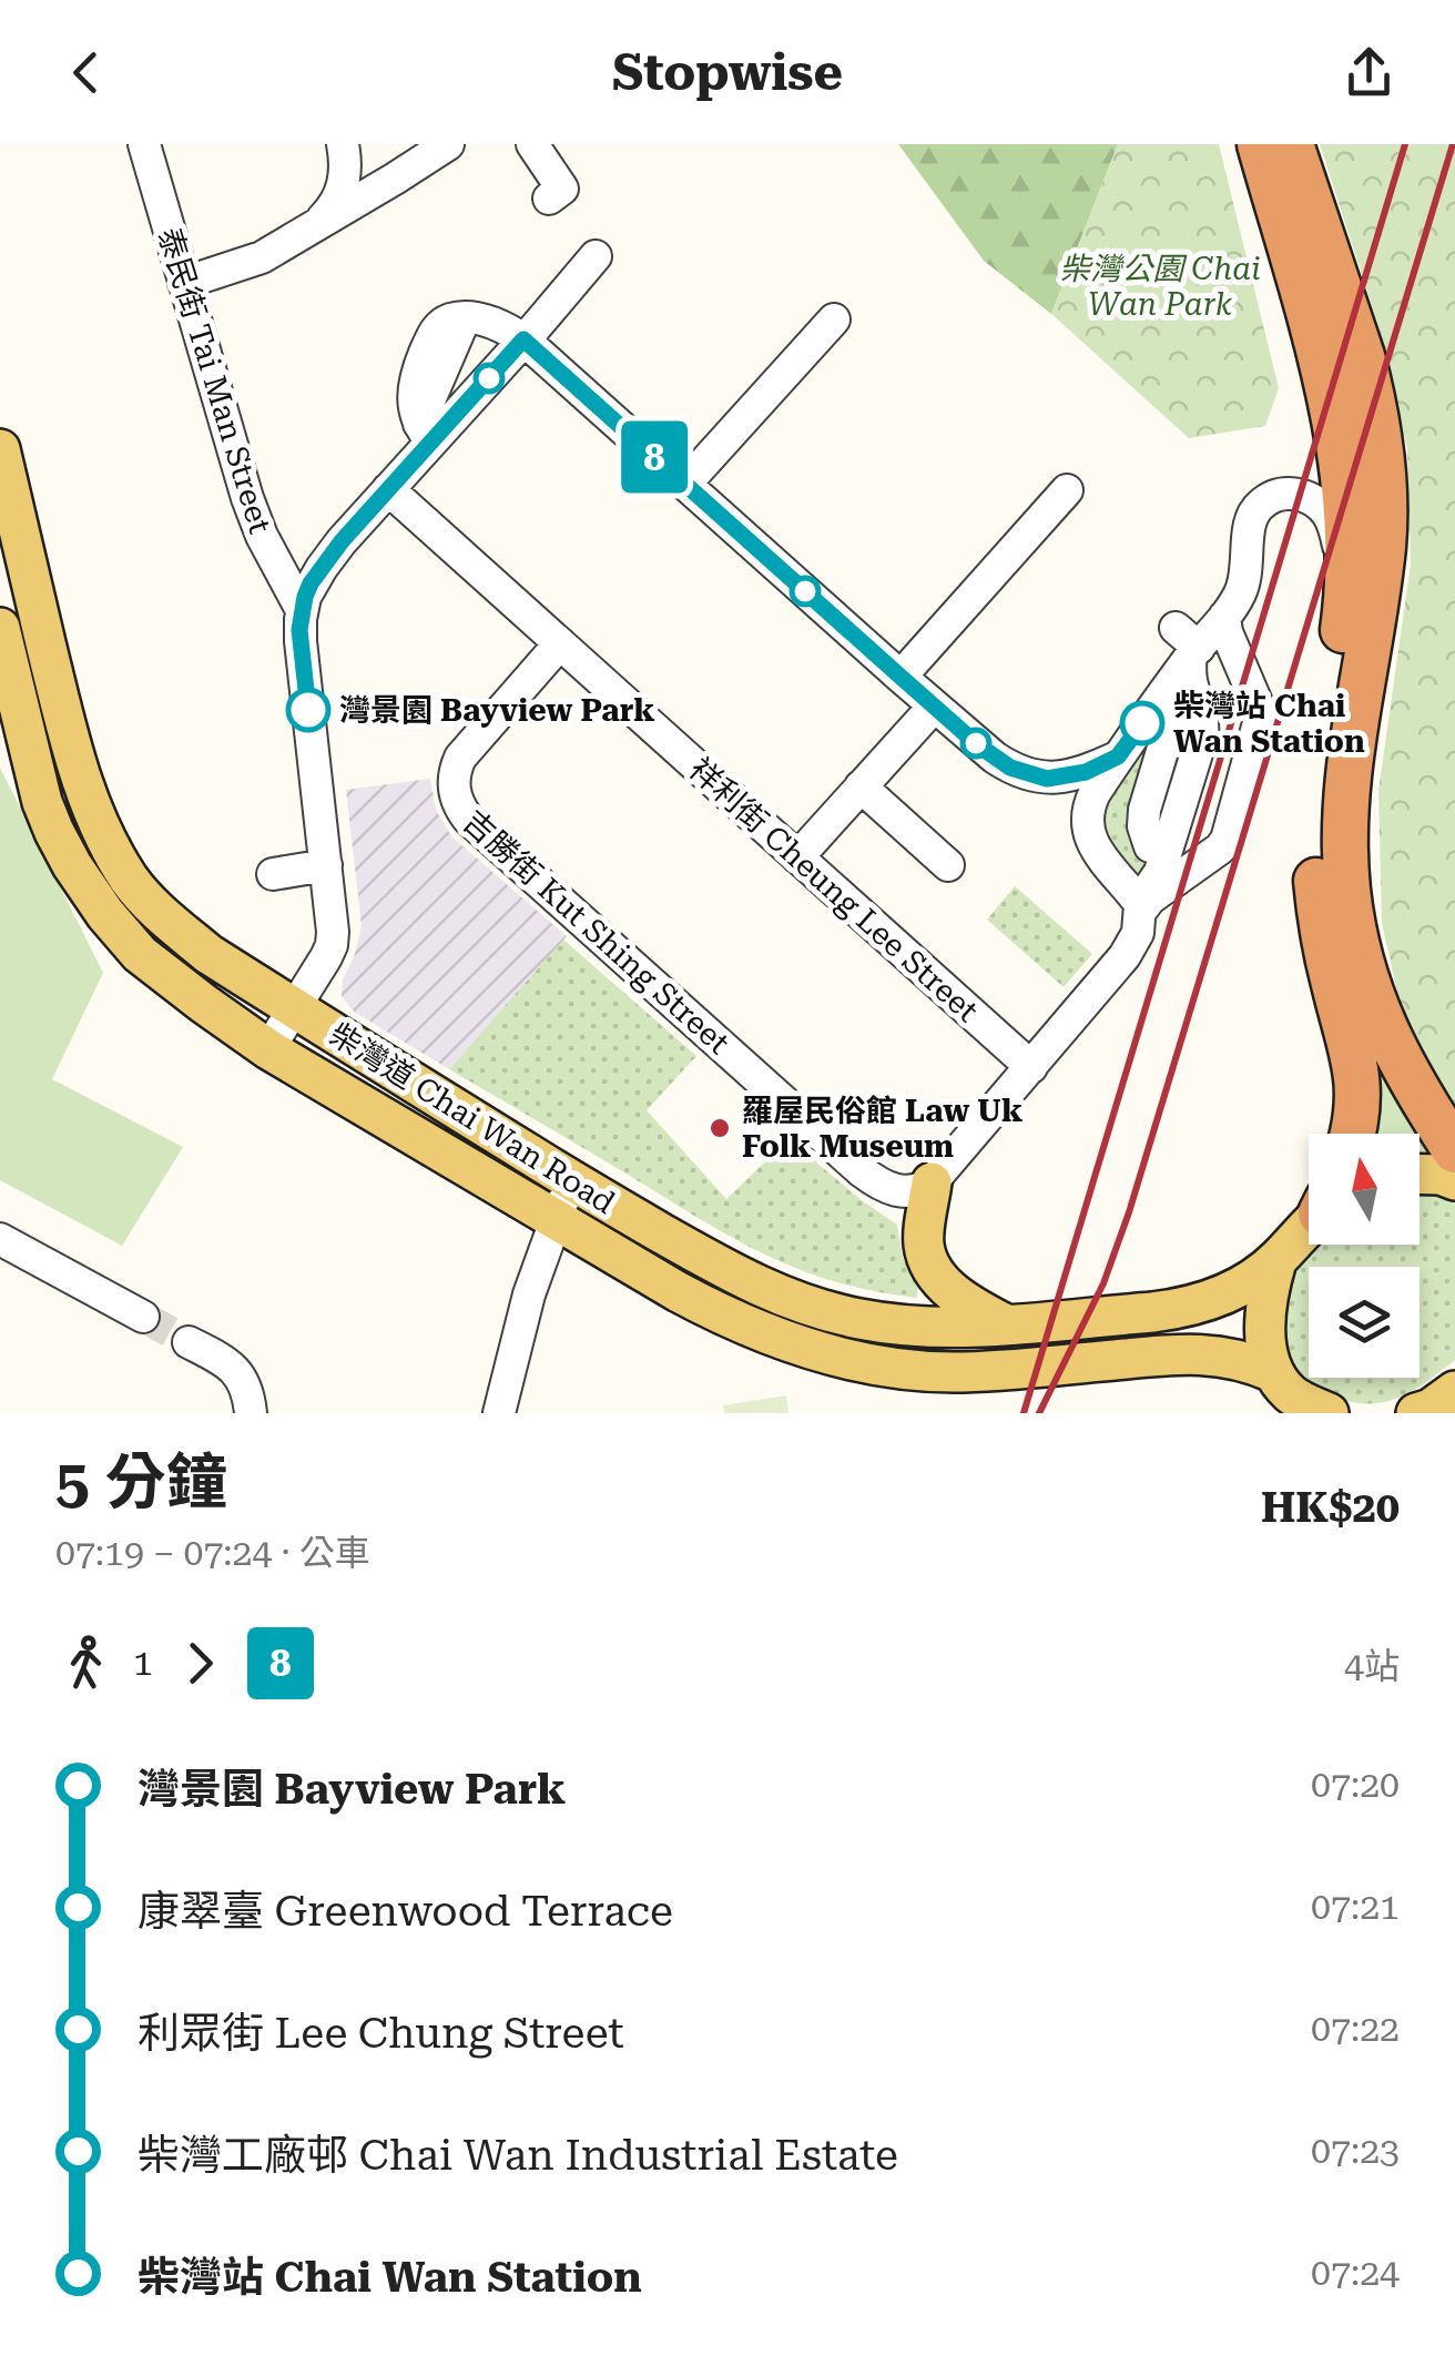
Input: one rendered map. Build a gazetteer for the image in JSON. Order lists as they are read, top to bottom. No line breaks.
{"streets":{"main road":["柴灣道 Chai Wan Road"],"street":["泰民街 Tai Man Street","祥利街 Cheung Lee Street","吉勝街 Kut Shing Street"]},"crossings":[["祥利街 Cheung Lee Street","吉勝街 Kut Shing Street"]],"parks":["柴灣公園 Chai Wan Park"],"places":["灣景園 Bayview Park","柴灣站 Chai Wan Station","羅屋民俗館 Law Uk Folk Museum"],"lines":["bus line 8"],"north":"top","page":{"header":"Stopwise","on_map":"8","heading":["5 分鐘","07:19 – 07:24 · 公車","HK$20"],"legs":["1","8","4站"],"list":[{"name":"灣景園 Bayview Park","value":"07:20"},{"name":"康翠臺 Greenwood Terrace","value":"07:21"},{"name":"利眾街 Lee Chung Street","value":"07:22"},{"name":"柴灣工廠邨 Chai Wan Industrial Estate","value":"07:23"},{"name":"柴灣站 Chai Wan Station","value":"07:24"}]}}
